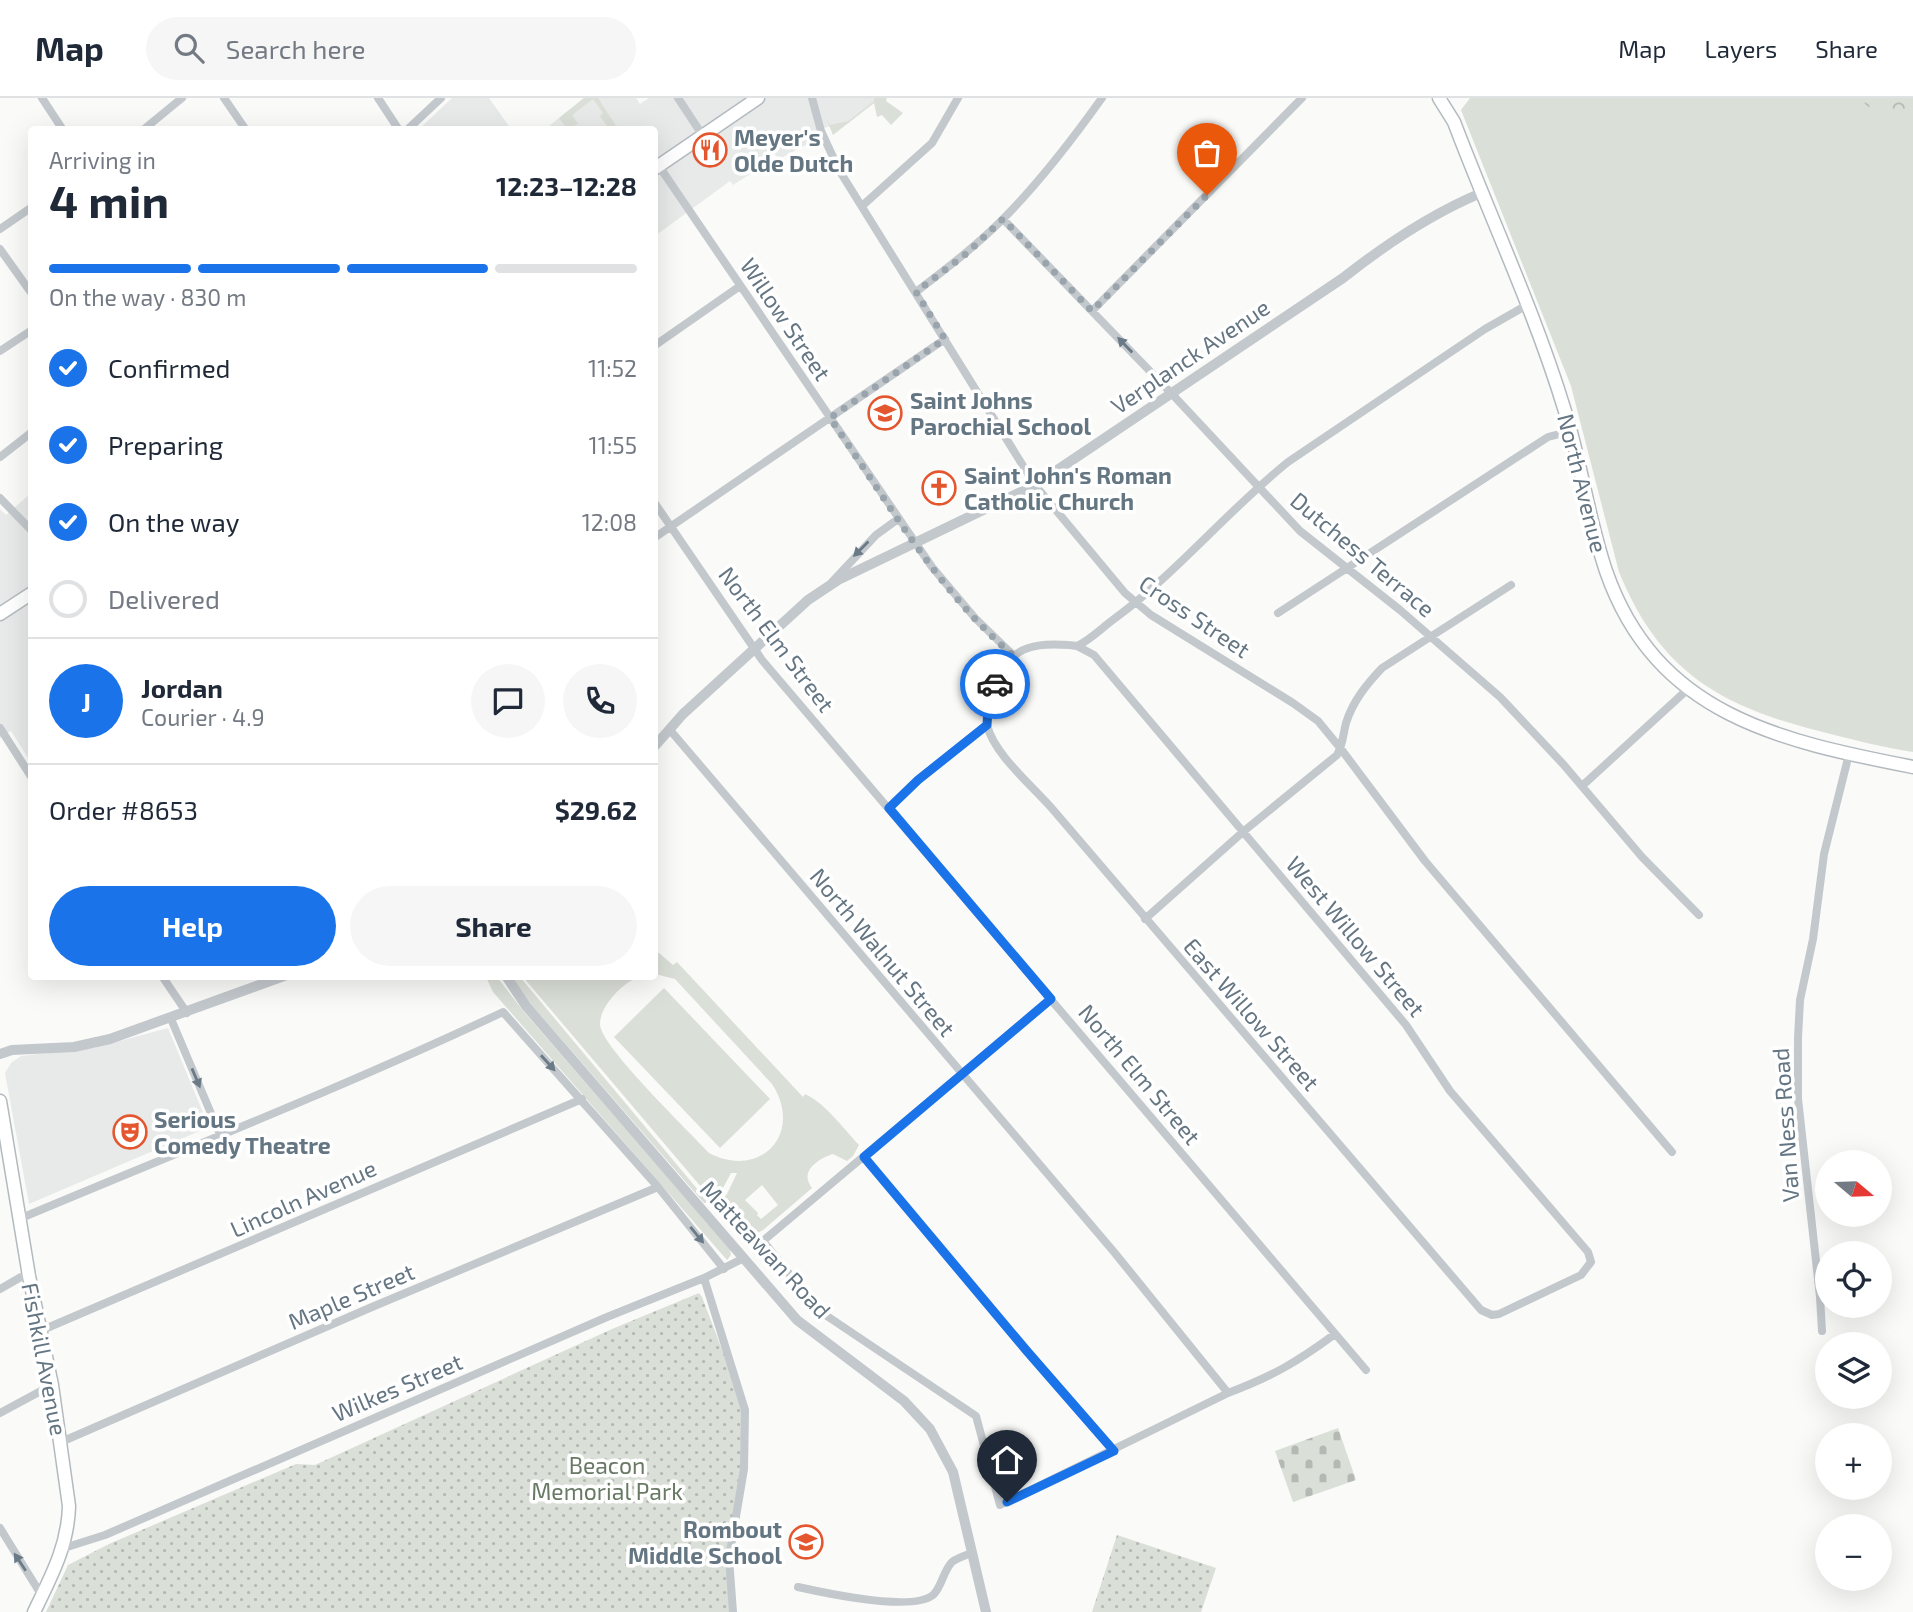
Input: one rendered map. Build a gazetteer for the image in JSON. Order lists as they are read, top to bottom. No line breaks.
{"streets":{"main road":["North Avenue","Fishkill Avenue"],"street":["Willow Street","Verplanck Avenue","Dutchess Terrace","Cross Street","North Elm Street","West Willow Street","North Walnut Street","East Willow Street","Van Ness Road","Lincoln Avenue","Matteawan Road","Maple Street","Wilkes Street"]},"crossings":[["Willow Street","Verplanck Avenue"],["Verplanck Avenue","North Avenue"],["Verplanck Avenue","Dutchess Terrace"],["Verplanck Avenue","Cross Street"],["Verplanck Avenue","North Elm Street"],["Verplanck Avenue","North Walnut Street"],["North Avenue","Van Ness Road"],["West Willow Street","East Willow Street"],["Lincoln Avenue","Fishkill Avenue"],["Matteawan Road","Wilkes Street"],["Maple Street","Fishkill Avenue"],["Fishkill Avenue","Wilkes Street"]],"parks":["Beacon Memorial Park"],"places":{"restaurant":["Meyer's Olde Dutch"],"school or university":["Saint Johns Parochial School","Rombout Middle School"],"church":["Saint John's Roman Catholic Church"],"theatre":["Serious Comedy Theatre"]},"north":"right","page":{"header":"Map","search":"Search here","nav":["Map","Layers","Share"],"heading":["4 min","Arriving in","12:23–12:28"],"panel":["Jordan","Courier · 4.9","Order #8653","$29.62"],"bar":"On the way · 830 m","list":[["Confirmed","11:52"],["Preparing","11:55"],["On the way","12:08"],"Delivered"],"round":"J","buttons":["Help","Share"],"map_buttons":["+","−"]}}
